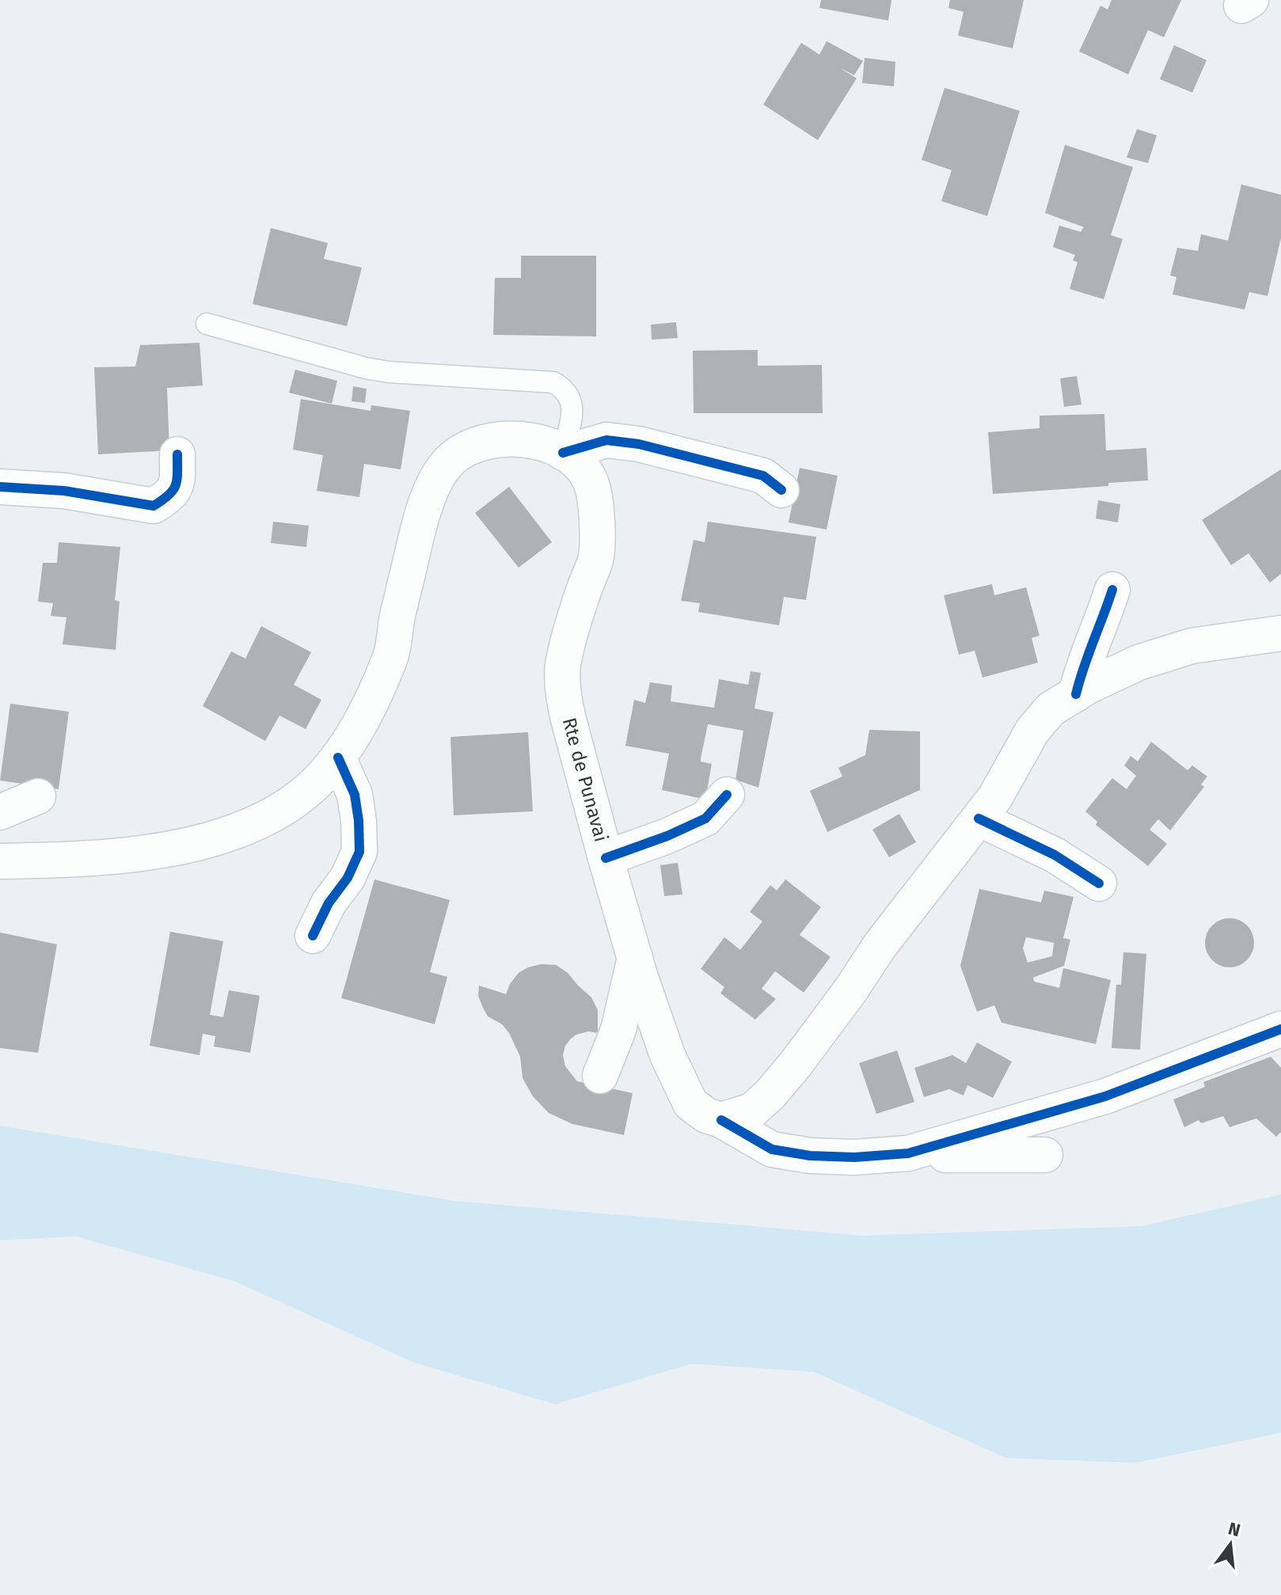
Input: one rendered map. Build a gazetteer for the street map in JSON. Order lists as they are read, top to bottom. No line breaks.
{"streets":{"main road":["Rte de Punavai"]},"north":"top"}
